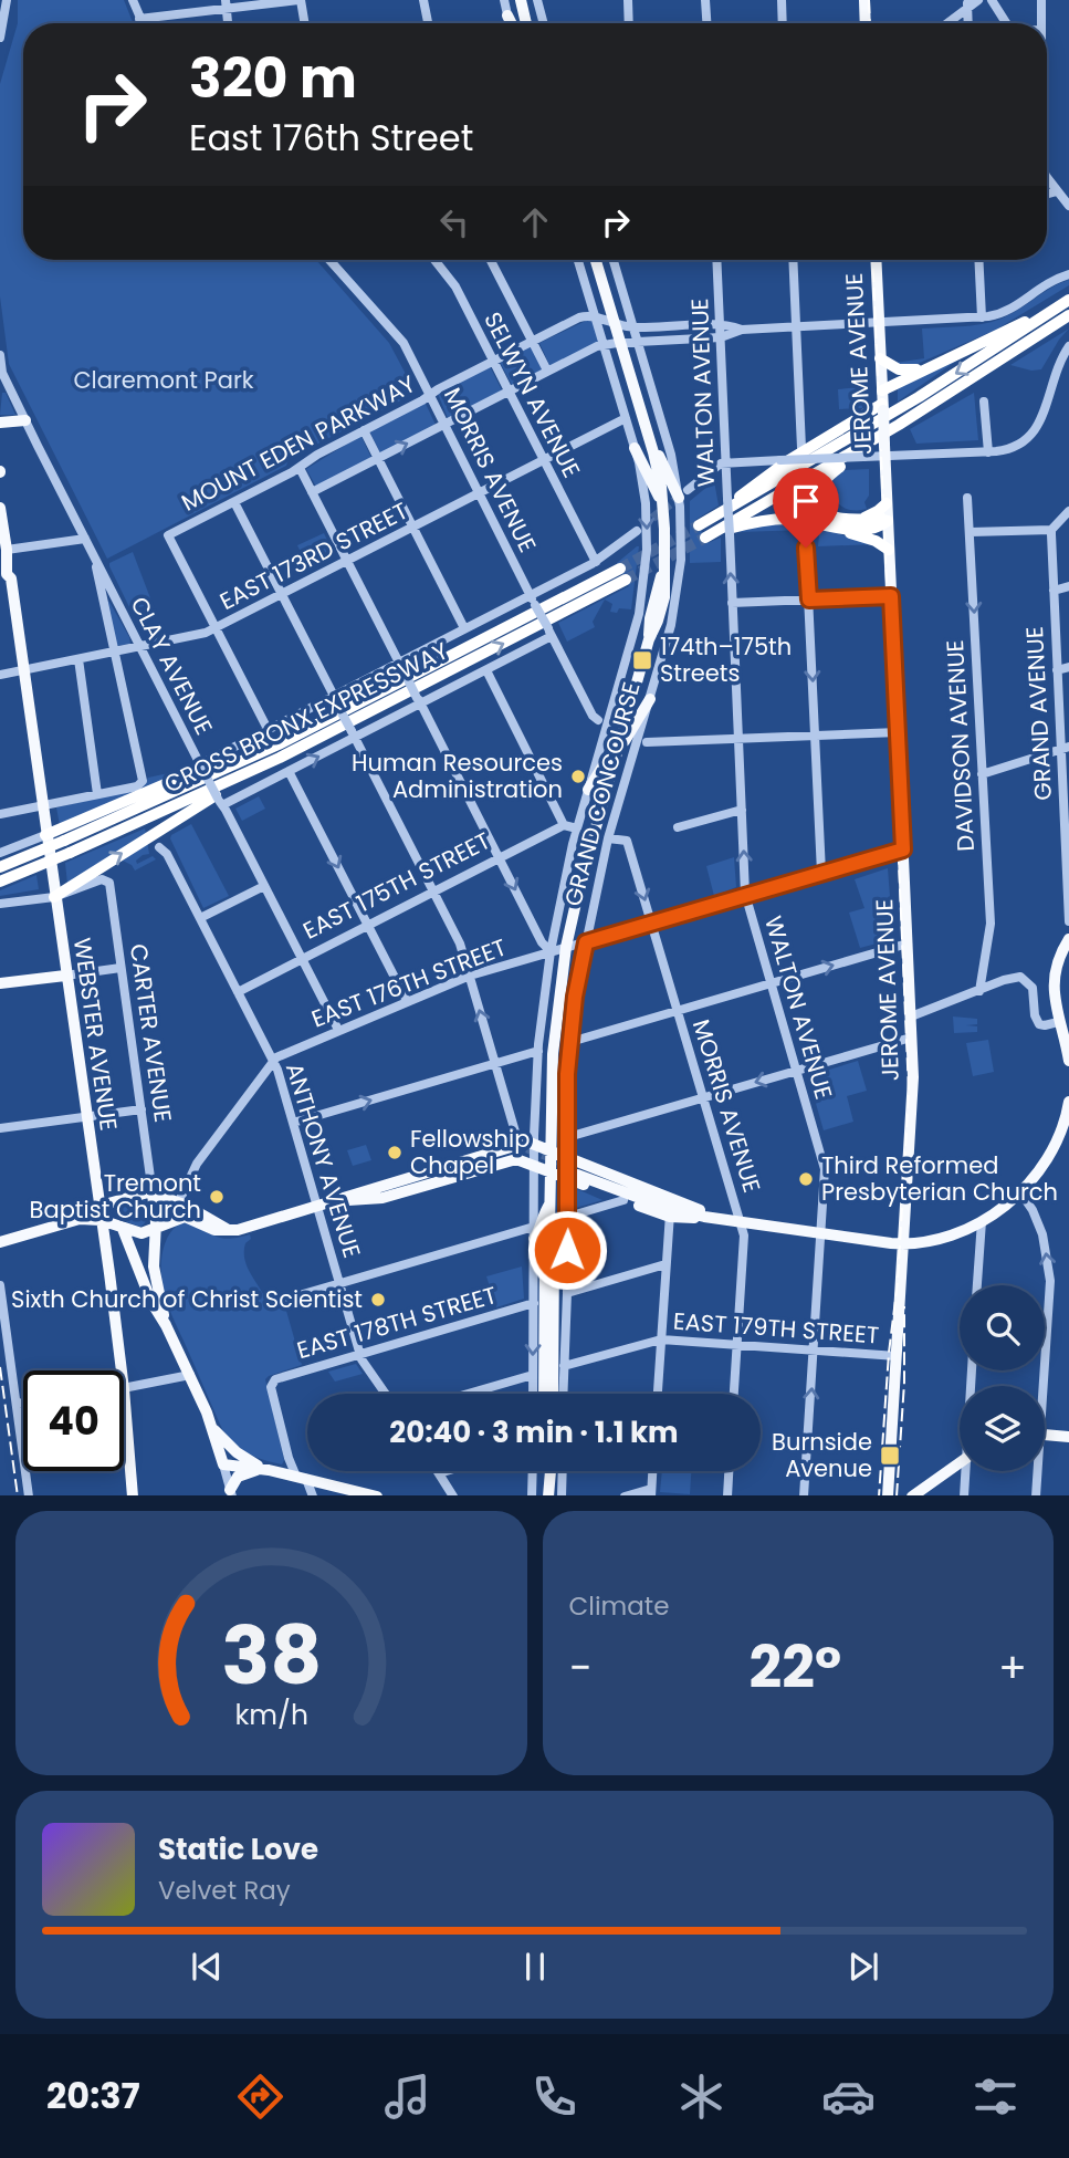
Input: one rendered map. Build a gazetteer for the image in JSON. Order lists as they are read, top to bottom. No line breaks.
{"streets":{"highway":["CROSS BRONX EXPRESSWAY"],"main road":["JEROME AVENUE","GRAND CONCOURSE","WEBSTER AVENUE"],"street":["WALTON AVENUE","SELWYN AVENUE","MOUNT EDEN PARKWAY","MORRIS AVENUE","EAST 173RD STREET","CLAY AVENUE","GRAND AVENUE","DAVIDSON AVENUE","EAST 175TH STREET","EAST 176TH STREET","CARTER AVENUE","ANTHONY AVENUE","EAST 178TH STREET","EAST 179TH STREET"]},"crossings":[["JEROME AVENUE","EAST 176TH STREET"],["JEROME AVENUE","EAST 179TH STREET"],["WALTON AVENUE","EAST 176TH STREET"],["WALTON AVENUE","EAST 179TH STREET"],["SELWYN AVENUE","MOUNT EDEN PARKWAY"],["SELWYN AVENUE","EAST 173RD STREET"],["MOUNT EDEN PARKWAY","MORRIS AVENUE"],["MOUNT EDEN PARKWAY","EAST 173RD STREET"],["MOUNT EDEN PARKWAY","GRAND CONCOURSE"],["MORRIS AVENUE","EAST 173RD STREET"],["MORRIS AVENUE","GRAND CONCOURSE"],["MORRIS AVENUE","EAST 176TH STREET"],["MORRIS AVENUE","EAST 179TH STREET"],["EAST 173RD STREET","CLAY AVENUE"],["EAST 173RD STREET","GRAND CONCOURSE"],["EAST 173RD STREET","WEBSTER AVENUE"],["CLAY AVENUE","EAST 175TH STREET"],["CLAY AVENUE","EAST 176TH STREET"],["GRAND CONCOURSE","EAST 176TH STREET"],["GRAND CONCOURSE","EAST 178TH STREET"],["GRAND CONCOURSE","EAST 179TH STREET"],["EAST 175TH STREET","ANTHONY AVENUE"],["EAST 176TH STREET","ANTHONY AVENUE"],["CARTER AVENUE","WEBSTER AVENUE"],["ANTHONY AVENUE","EAST 178TH STREET"]],"one_way":["DAVIDSON AVENUE"],"parks":["Claremont Park"],"places":{"transit":["174th–175th Streets","Burnside Avenue"],"other":["Human Resources Administration","Fellowship Chapel","Third Reformed Presbyterian Church","Tremont Baptist Church","Sixth Church of Christ Scientist"]},"page":{"turn":["320 m","East 176th Street"],"limit":"40","trip":"20:40 · 3 min · 1.1 km","tile":"Climate","heat":["−","22°","+"],"song":["Static Love","Velvet Ray"],"tabs":"20:37","gauge":["38","km/h"]}}
